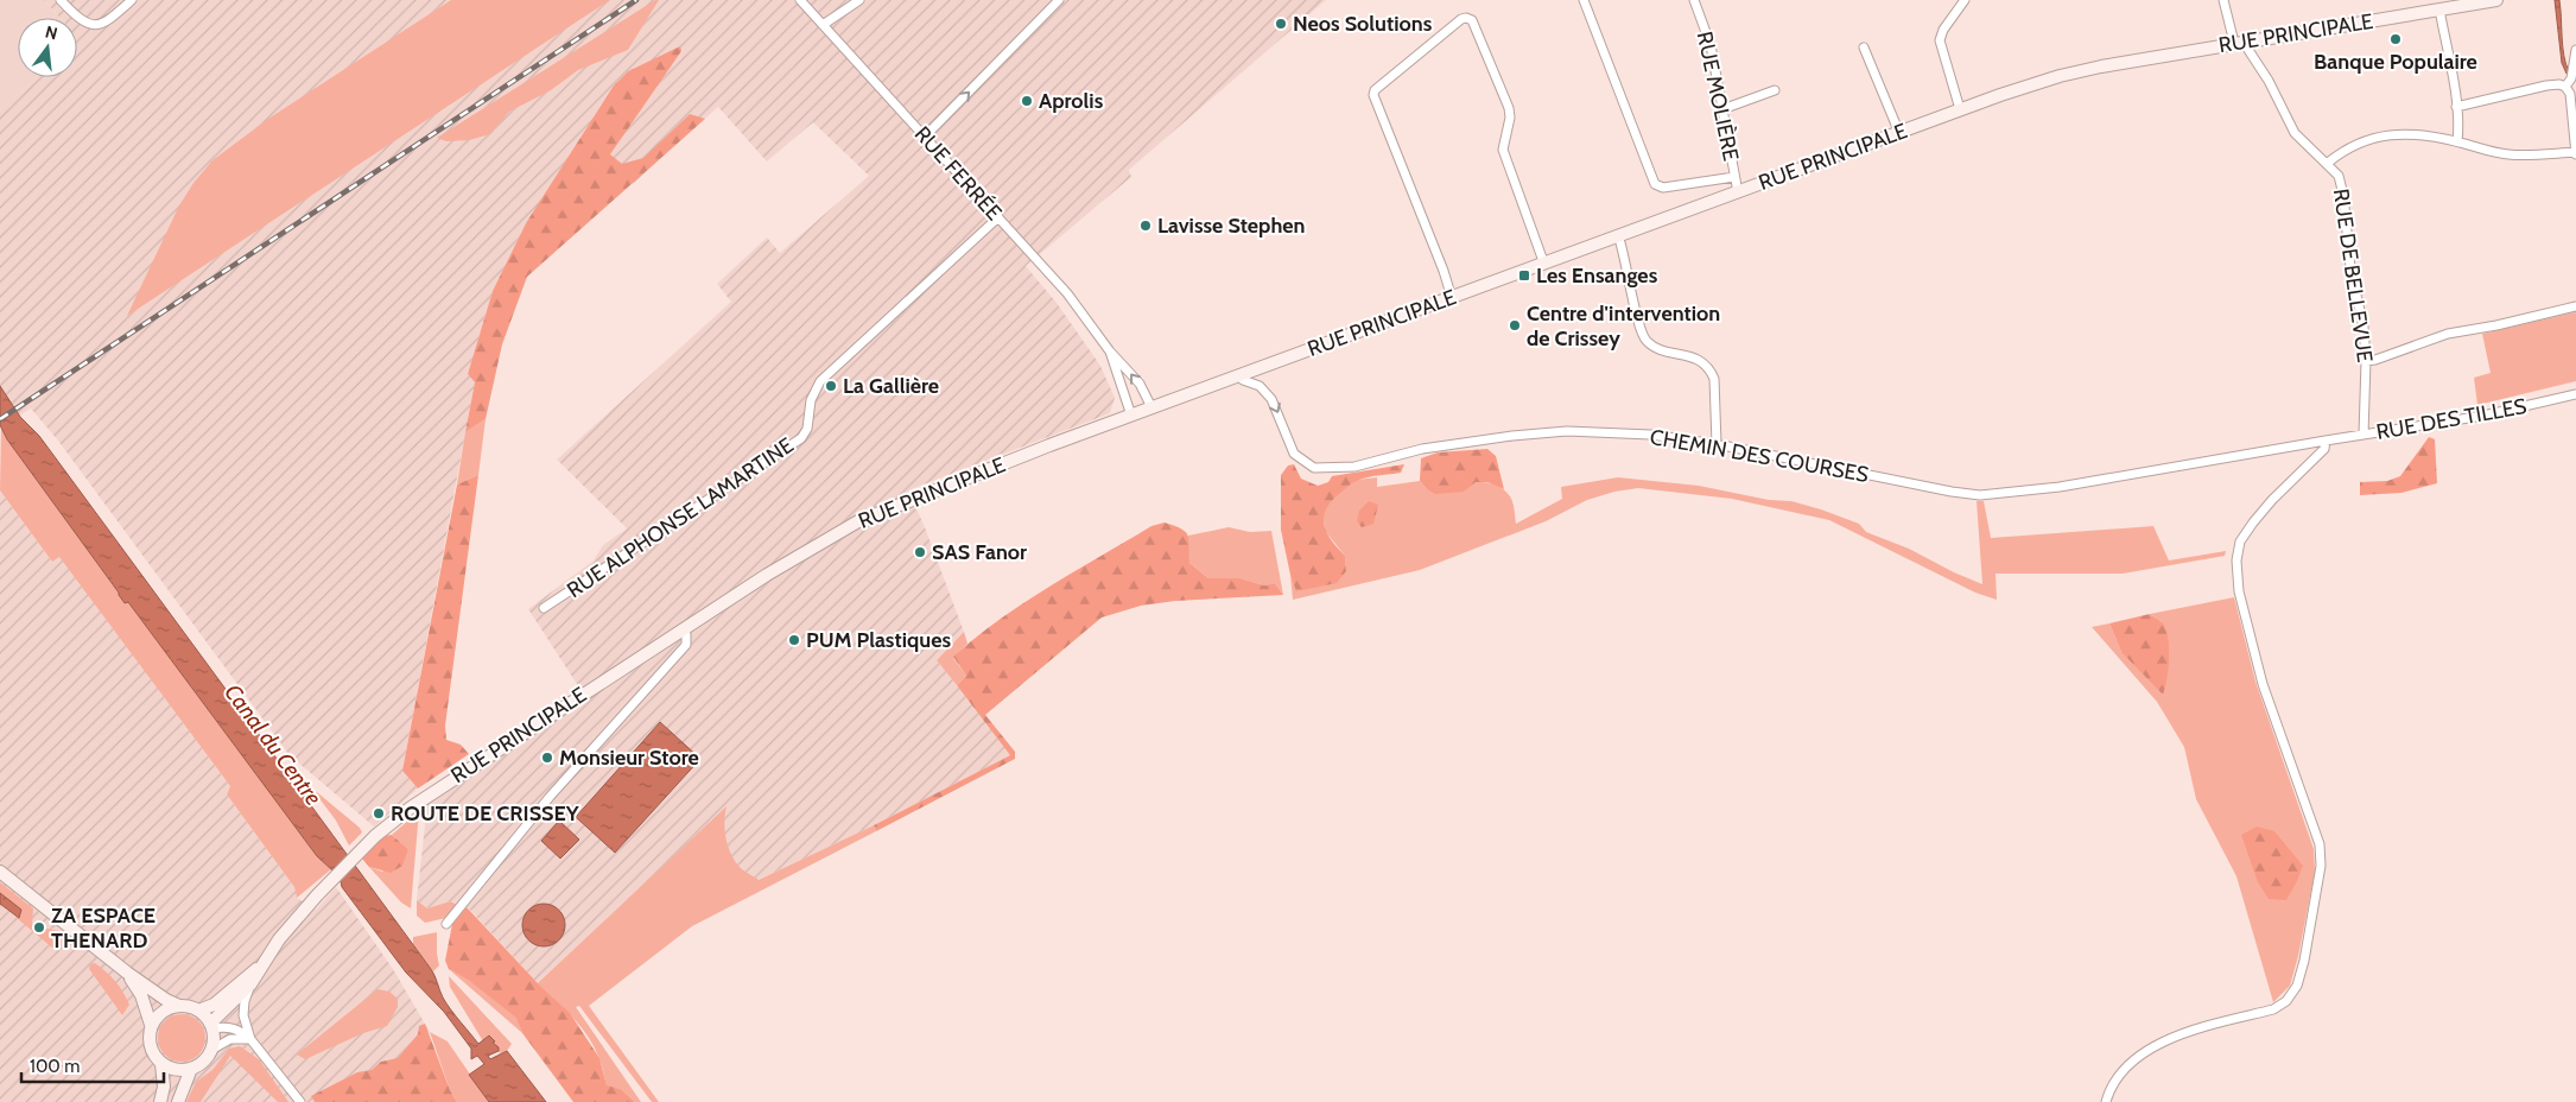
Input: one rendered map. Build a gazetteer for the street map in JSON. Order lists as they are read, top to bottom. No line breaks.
{"streets":{"street":["RUE PRINCIPALE","RUE MOLIÈRE","RUE FERRÉE","RUE DE BELLEVUE","RUE DES TILLES","CHEMIN DES COURSES","RUE ALPHONSE LAMARTINE"]},"crossings":[["RUE PRINCIPALE","RUE MOLIÈRE"],["RUE PRINCIPALE","RUE FERRÉE"],["RUE PRINCIPALE","RUE DE BELLEVUE"],["RUE PRINCIPALE","CHEMIN DES COURSES"],["RUE FERRÉE","RUE ALPHONSE LAMARTINE"],["RUE DE BELLEVUE","RUE DES TILLES"],["RUE DES TILLES","CHEMIN DES COURSES"]],"one_way":["CHEMIN DES COURSES"],"water":["Canal du Centre"],"places":{"other":["Neos Solutions","Banque Populaire","Aprolis","Lavisse Stephen","Centre d'intervention de Crissey","La Gallière","SAS Fanor","PUM Plastiques","Monsieur Store","ROUTE DE CRISSEY","ZA ESPACE THENARD"],"transit":["Les Ensanges"]},"scale_bar":"100 m","north":"top"}
